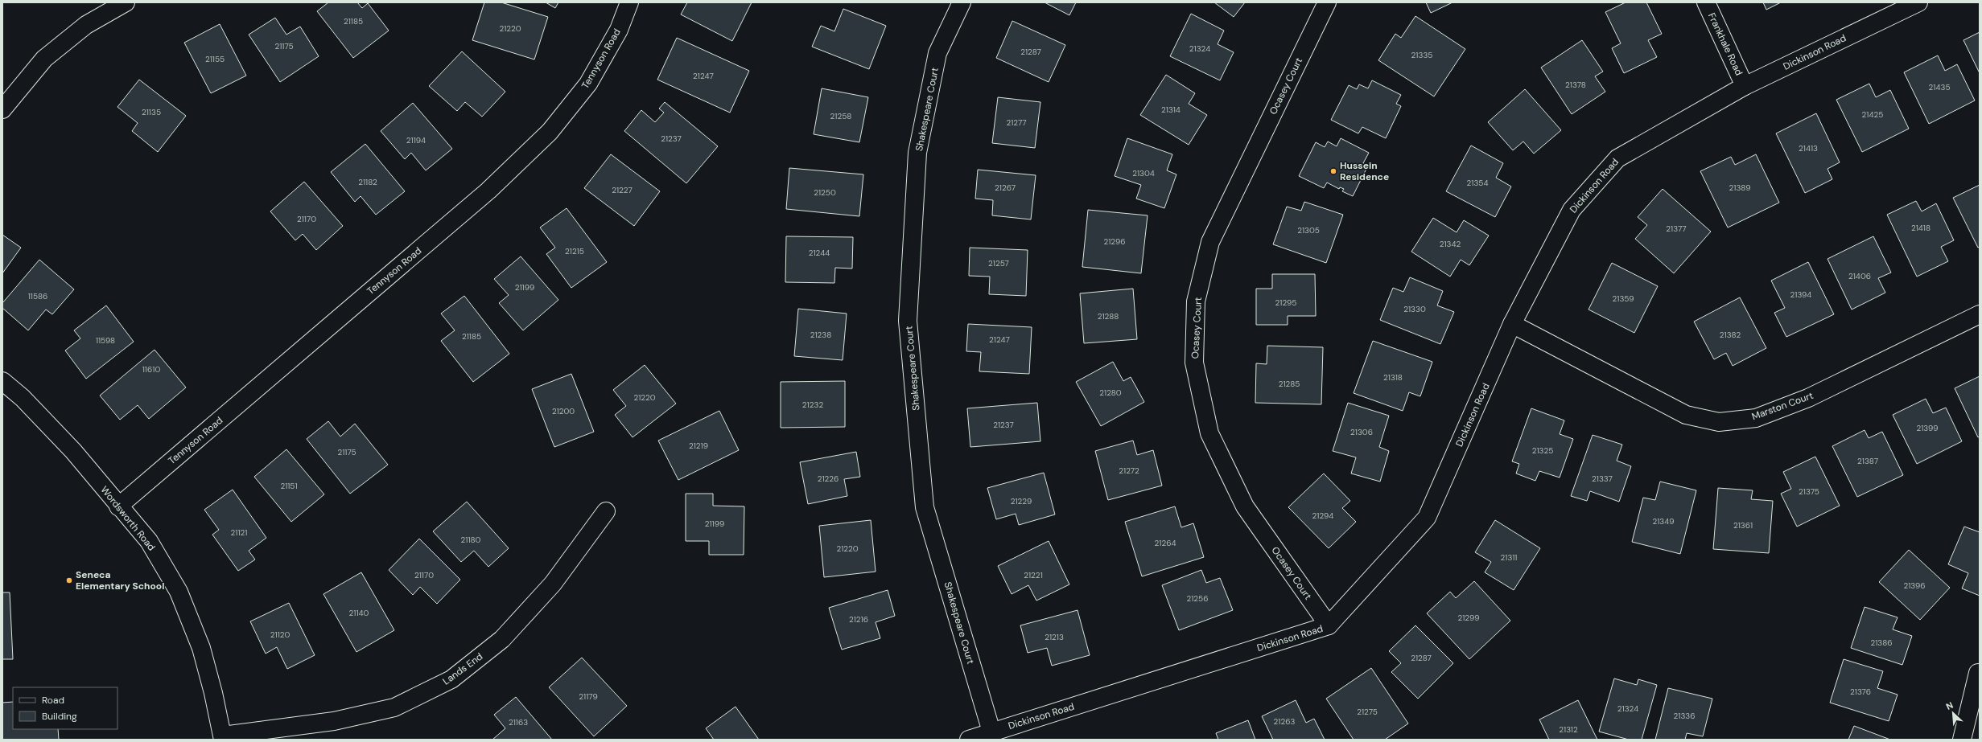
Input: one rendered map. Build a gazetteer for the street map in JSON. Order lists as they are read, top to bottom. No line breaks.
{"streets":{"street":["Frankhale Road","Dickinson Road","Tennyson Road","Ocasey Court","Shakespeare Court","Marston Court","Wordsworth Road","Lands End"]},"crossings":[["Frankhale Road","Dickinson Road"],["Dickinson Road","Ocasey Court"],["Dickinson Road","Shakespeare Court"],["Dickinson Road","Marston Court"],["Tennyson Road","Wordsworth Road"],["Wordsworth Road","Lands End"]],"places":["Hussein Residence","Seneca Elementary School"],"house_numbers":["21185","21220","21175","21324","21287","21335","21155","21247","21378","21435","21314","21135","21425","21258","21277","21237","21194","21413","21304","21182","21354","21267","21389","21227","21250","21170","21418","21377","21305","21296","21342","21215","21244","21257","21406","21199","21394","11586","21359","21295","21330","21288","21238","21382","21185","21247","11598","11610","21318","21285","21280","21220","21232","21200","21237","21399","21306","21219","21325","21175","21387","21272","21226","21337","21151","21375","21229","21294","21349","21199","21361","21121","21180","21264","21220","21311","21170","21221","21396","21256","21140","21299","21216","21120","21213","21386","21287","21376","21179","21324","21275","21336","21263","21163","21312"],"legend":["Road","Building"],"north":"top left"}
